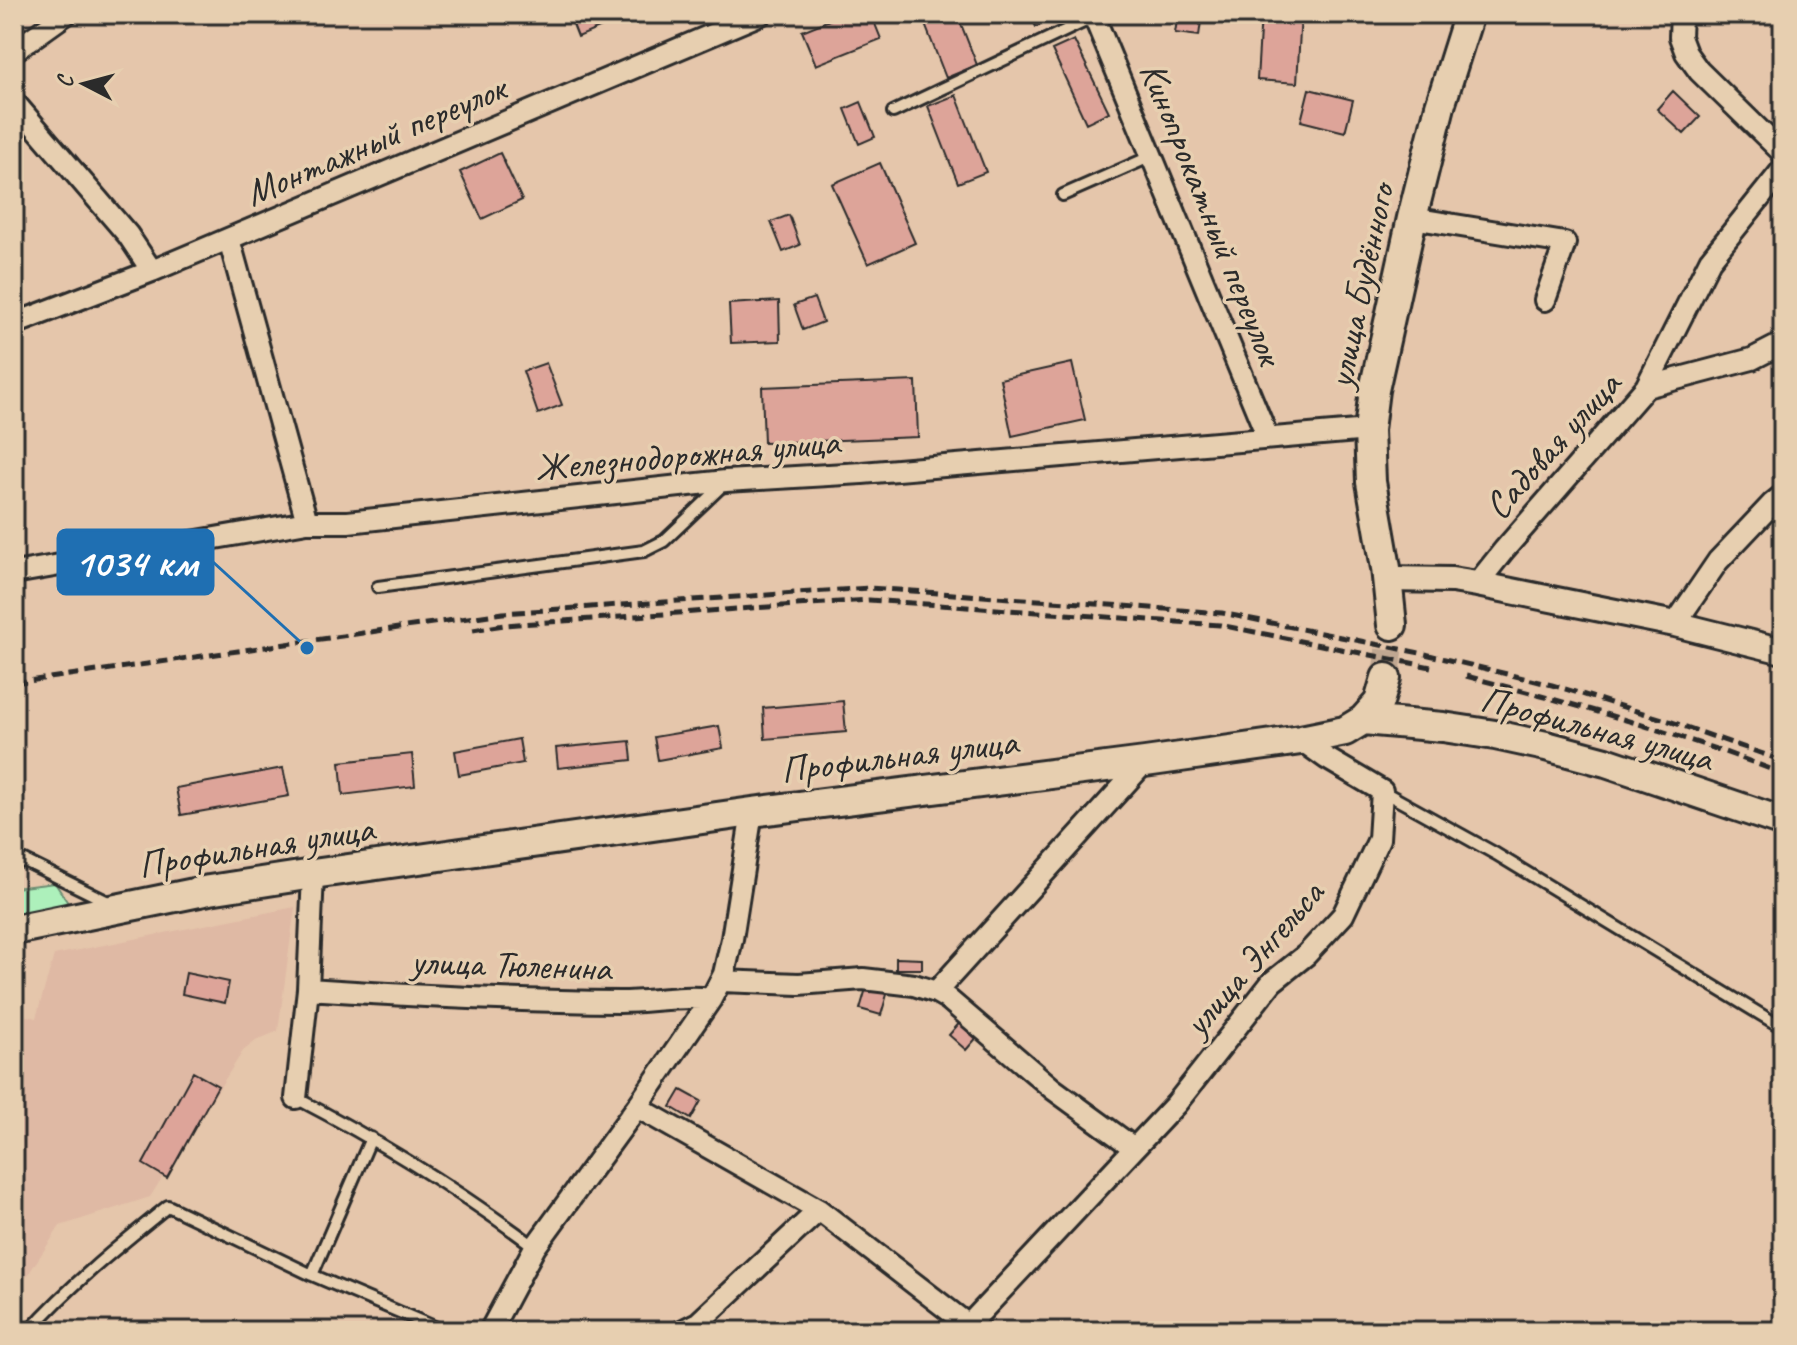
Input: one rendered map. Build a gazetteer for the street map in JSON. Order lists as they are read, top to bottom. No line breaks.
{"streets":{"main road":["улица Будённого","Профильная улица"],"street":["Монтажный переулок","Кинопрокатный переулок","Садовая улица","Железнодорожная улица","улица Энгельса","улица Тюленина"]},"crossings":[["Кинопрокатный переулок","Железнодорожная улица"],["улица Будённого","Железнодорожная улица"]],"places":["1034 км"],"north":"left"}
